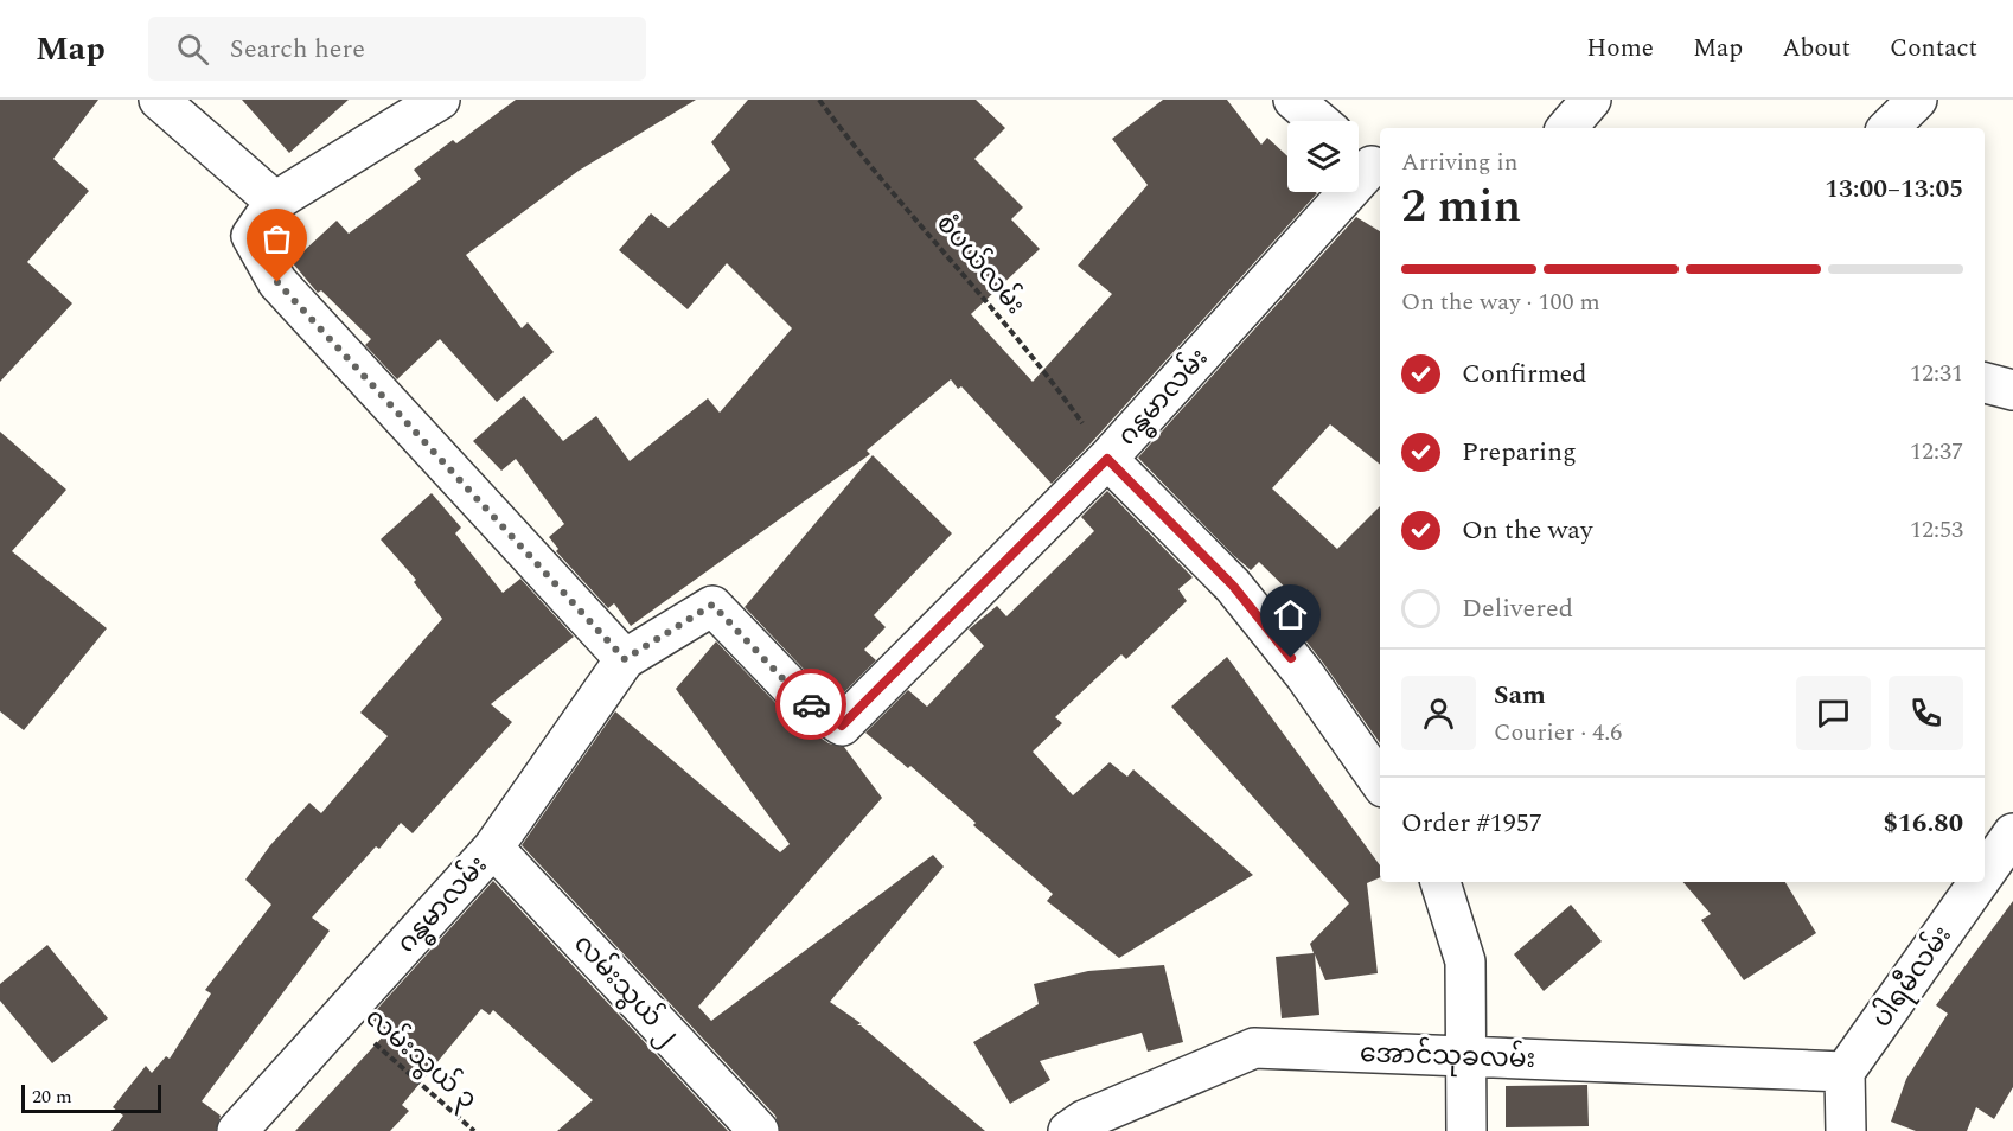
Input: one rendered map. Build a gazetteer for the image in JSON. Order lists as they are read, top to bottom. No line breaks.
{"streets":{"street":["ဂန္ဓမာလမ်း","ပါရမီလမ်း","လမ်းသွယ် ၂","အောင်သုခလမ်း"],"path":["စံပယ်လမ်း","လမ်းသွယ် ၃"]},"crossings":[["စံပယ်လမ်း","ဂန္ဓမာလမ်း"],["ဂန္ဓမာလမ်း","လမ်းသွယ် ၂"],["ဂန္ဓမာလမ်း","လမ်းသွယ် ၃"],["ပါရမီလမ်း","အောင်သုခလမ်း"]],"scale_bar":"20 m","page":{"header":"Map","search":"Search here","nav":["Home","Map","About","Contact"],"heading":["2 min","Arriving in","13:00–13:05"],"panel":["Sam","Courier · 4.6","Order #1957","$16.80"],"bar":"On the way · 100 m","list":[["Confirmed","12:31"],["Preparing","12:37"],["On the way","12:53"],"Delivered"],"scale":"20 m"}}
